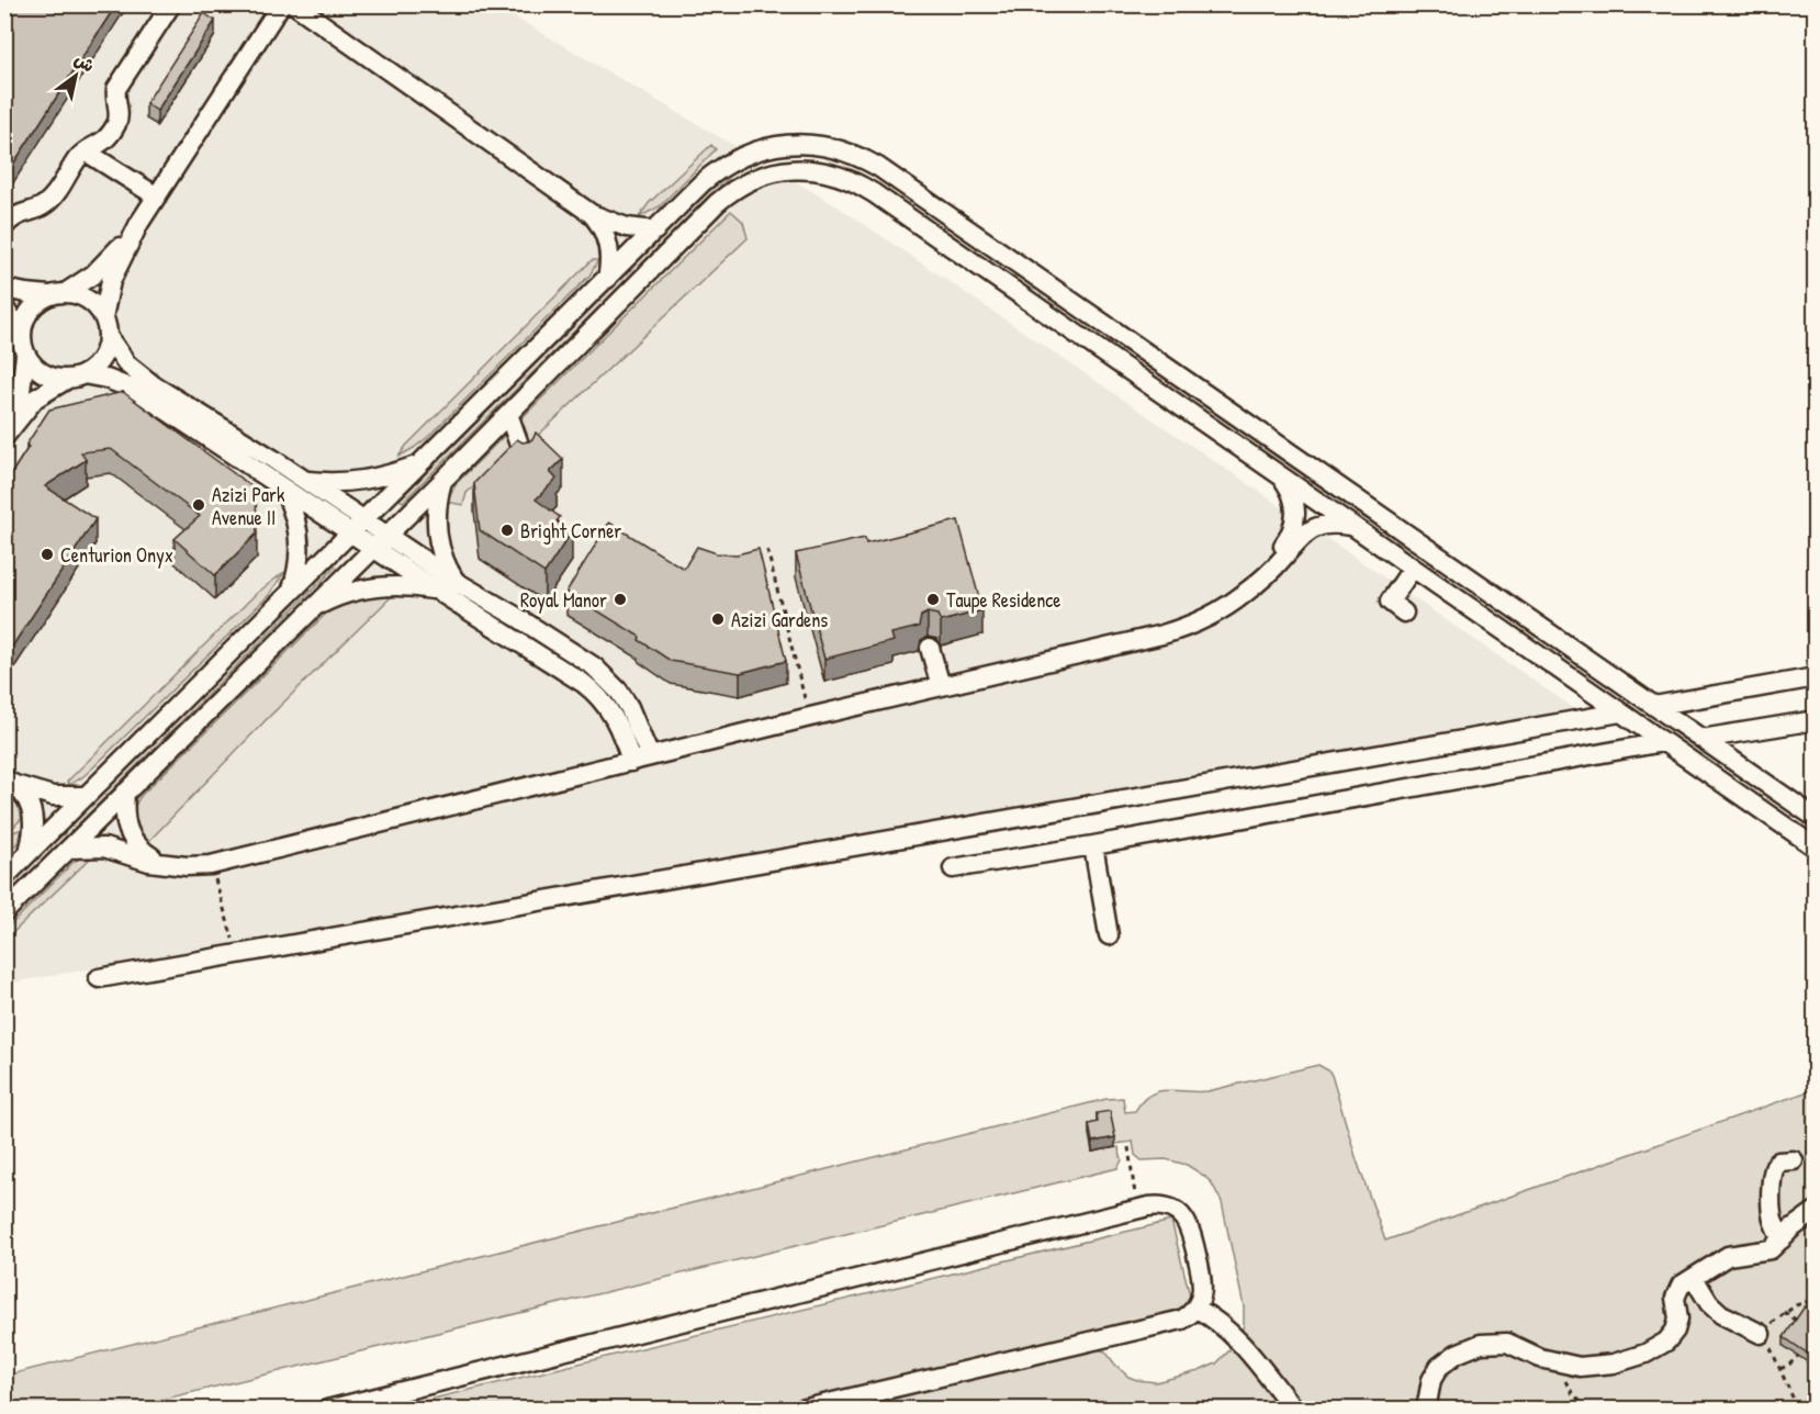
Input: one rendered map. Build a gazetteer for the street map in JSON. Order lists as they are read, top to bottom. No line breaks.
{"places":["Azizi Park Avenue II","Bright Corner","Centurion Onyx","Royal Manor","Taupe Residence","Azizi Gardens"],"north":"top right"}
